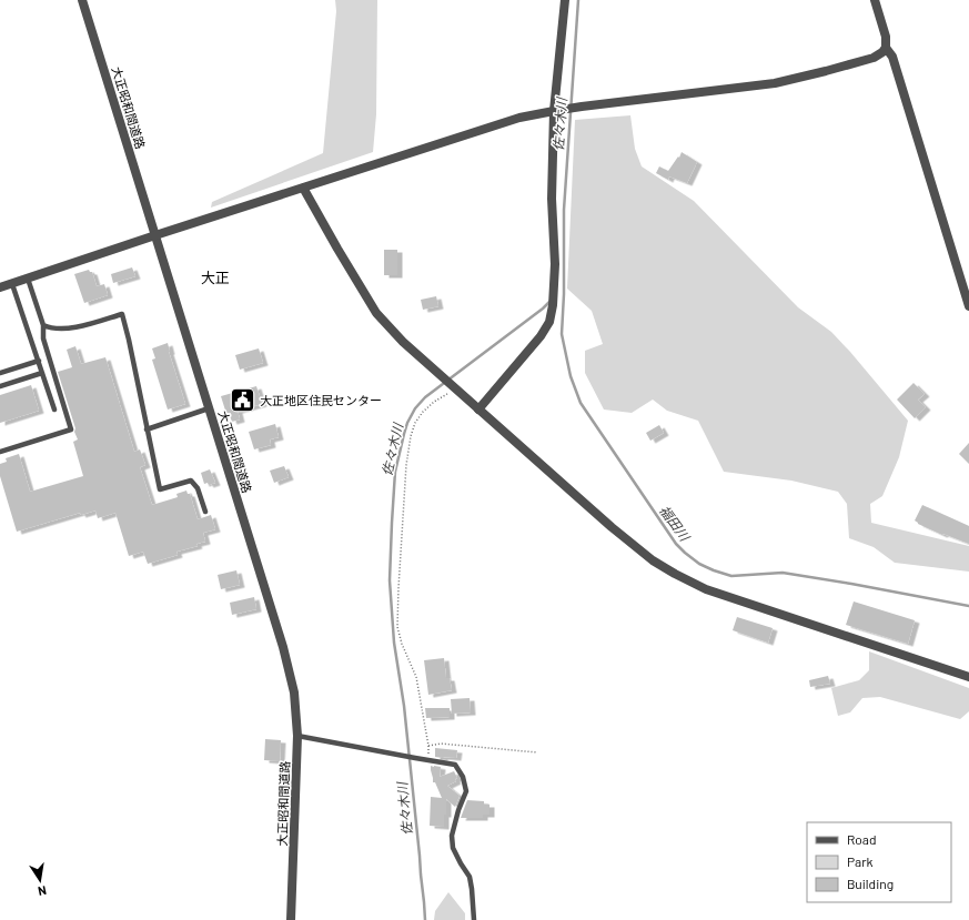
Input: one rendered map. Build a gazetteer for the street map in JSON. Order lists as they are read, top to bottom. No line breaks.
{"streets":{"street":["大正昭和間道路"]},"districts":["大正"],"water":["佐々木川","福田川"],"places":{"public building":["大正地区住民センター"]},"legend":["Road","Park","Building"],"north":"bottom"}
